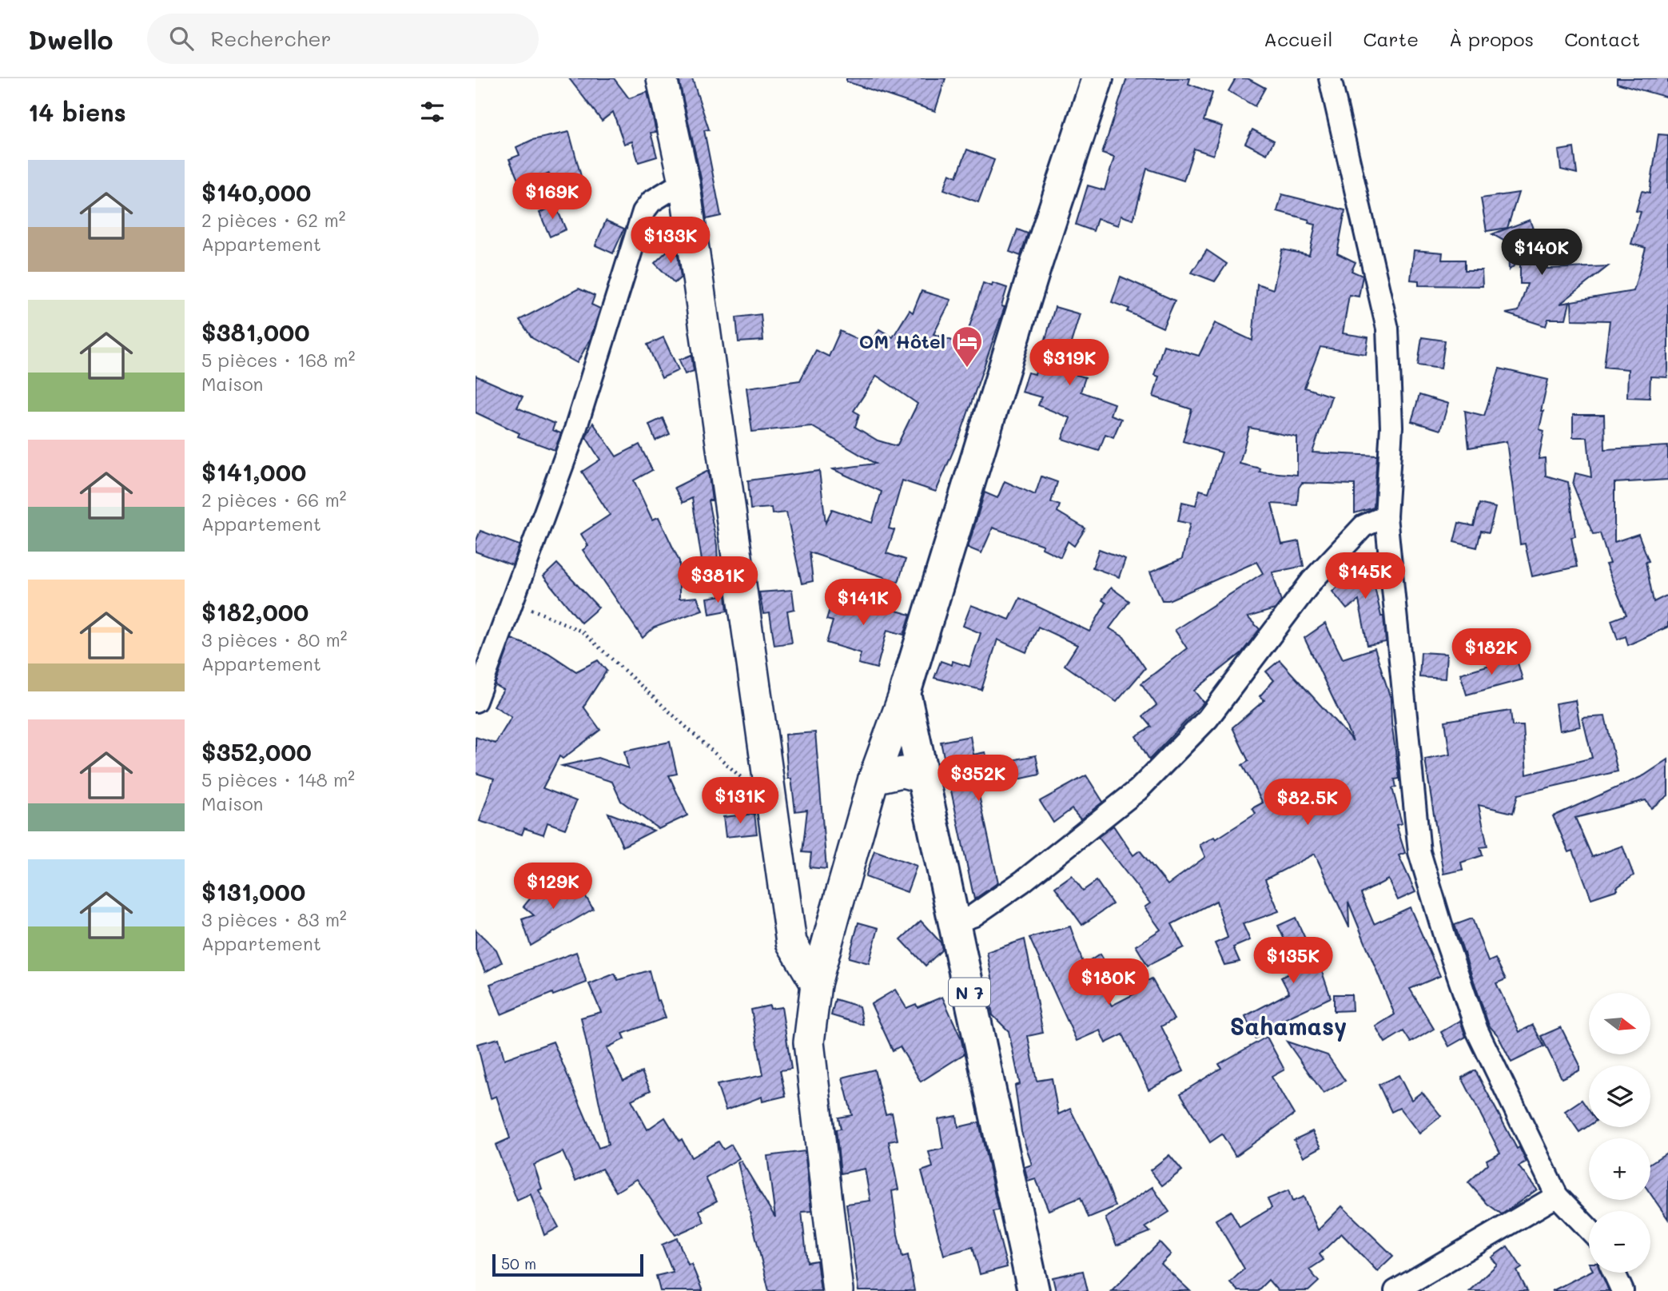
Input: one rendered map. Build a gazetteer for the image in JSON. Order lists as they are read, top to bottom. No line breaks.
{"streets":{"main road":["N 7"]},"districts":["Sahamasy"],"places":{"hotel":["OM Hôtel"]},"scale_bar":"50 m","north":"right","page":{"header":"Dwello","search":"Rechercher","nav":["Accueil","Carte","À propos","Contact"],"heading":"14 biens","list":[{"name":"$140,000","note":"2 pièces · 62 m² · Appartement"},{"name":"$381,000","note":"5 pièces · 168 m² · Maison"},{"name":"$141,000","note":"2 pièces · 66 m² · Appartement"},{"name":"$182,000","note":"3 pièces · 80 m² · Appartement"},{"name":"$352,000","note":"5 pièces · 148 m² · Maison"},{"name":"$131,000","note":"3 pièces · 83 m² · Appartement"}],"price":["$169K","$133K","$140K","$319K","$145K","$381K","$141K","$182K","$352K","$131K","$82.5K","$129K","$135K","$180K"],"map_buttons":["+","−"],"scale":"50 m"}}
